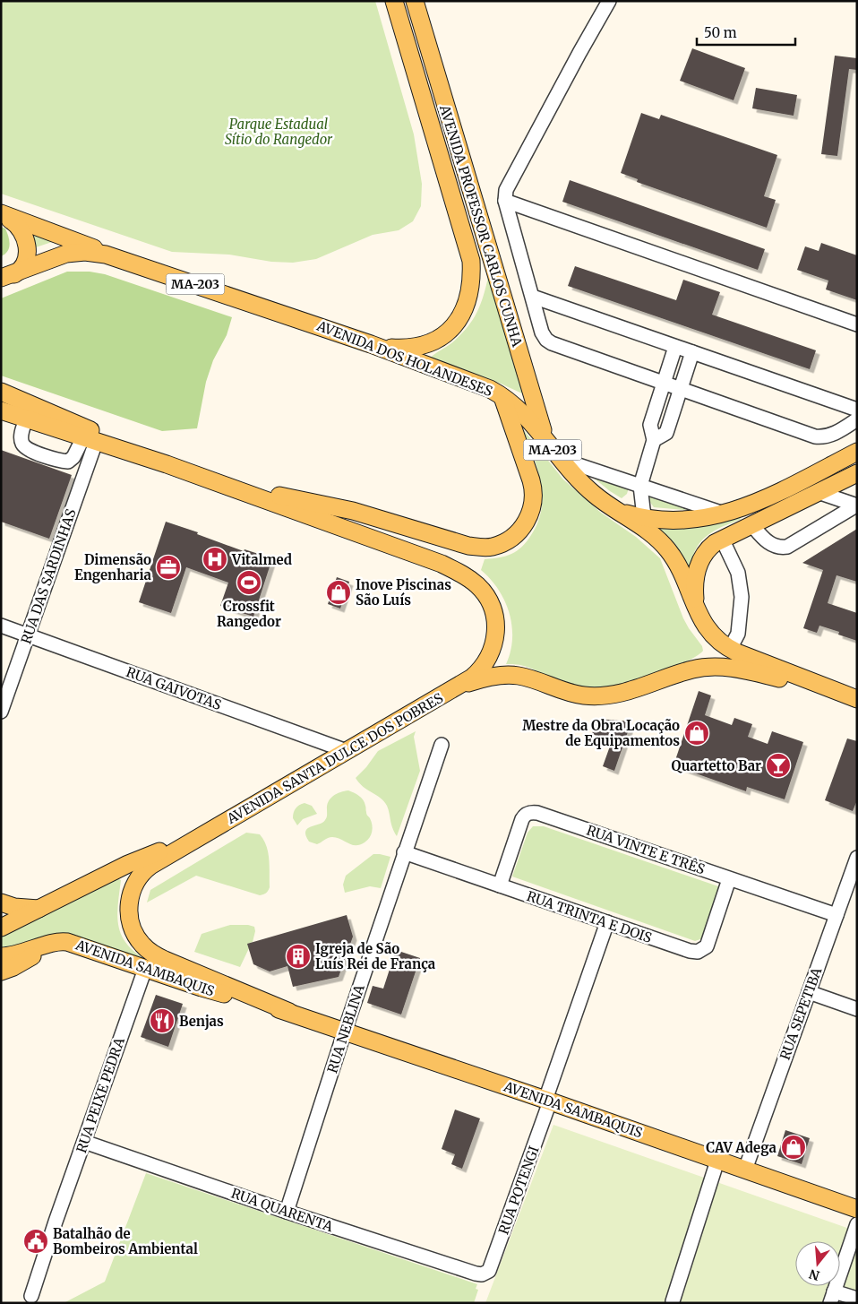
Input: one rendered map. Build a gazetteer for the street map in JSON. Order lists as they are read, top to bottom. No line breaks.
{"streets":{"main road":["AVENIDA PROFESSOR CARLOS CUNHA","MA-203","AVENIDA DOS HOLANDESES","AVENIDA SANTA DULCE DOS POBRES","AVENIDA SAMBAQUIS"],"street":["RUA DAS SARDINHAS","RUA GAIVOTAS","RUA VINTE E TRÊS","RUA TRINTA E DOIS","RUA SEPETIBA","RUA NEBLINA","RUA PEIXE PEDRA","RUA POTENGI","RUA QUARENTA"]},"crossings":[["AVENIDA PROFESSOR CARLOS CUNHA","AVENIDA DOS HOLANDESES"],["RUA DAS SARDINHAS","RUA GAIVOTAS"],["RUA GAIVOTAS","AVENIDA SANTA DULCE DOS POBRES"],["AVENIDA SANTA DULCE DOS POBRES","AVENIDA SAMBAQUIS"],["RUA VINTE E TRÊS","RUA TRINTA E DOIS"],["RUA VINTE E TRÊS","RUA SEPETIBA"],["RUA TRINTA E DOIS","RUA NEBLINA"],["RUA TRINTA E DOIS","RUA POTENGI"],["AVENIDA SAMBAQUIS","RUA SEPETIBA"],["AVENIDA SAMBAQUIS","RUA NEBLINA"],["AVENIDA SAMBAQUIS","RUA PEIXE PEDRA"],["AVENIDA SAMBAQUIS","RUA POTENGI"],["RUA NEBLINA","RUA QUARENTA"],["RUA PEIXE PEDRA","RUA QUARENTA"],["RUA POTENGI","RUA QUARENTA"]],"parks":["Parque Estadual Sítio do Rangedor"],"places":{"hospital":["Vitalmed"],"office":["Dimensão Engenharia"],"sports":["Crossfit Rangedor"],"shop":["Inove Piscinas São Luís","Mestre da Obra Locação de Equipamentos","CAV Adega"],"bar":["Quartetto Bar"],"building":["Igreja de São Luís Rei de França"],"restaurant":["Benjas"],"public building":["Batalhão de Bombeiros Ambiental"]},"scale_bar":"50 m","north":"bottom"}
